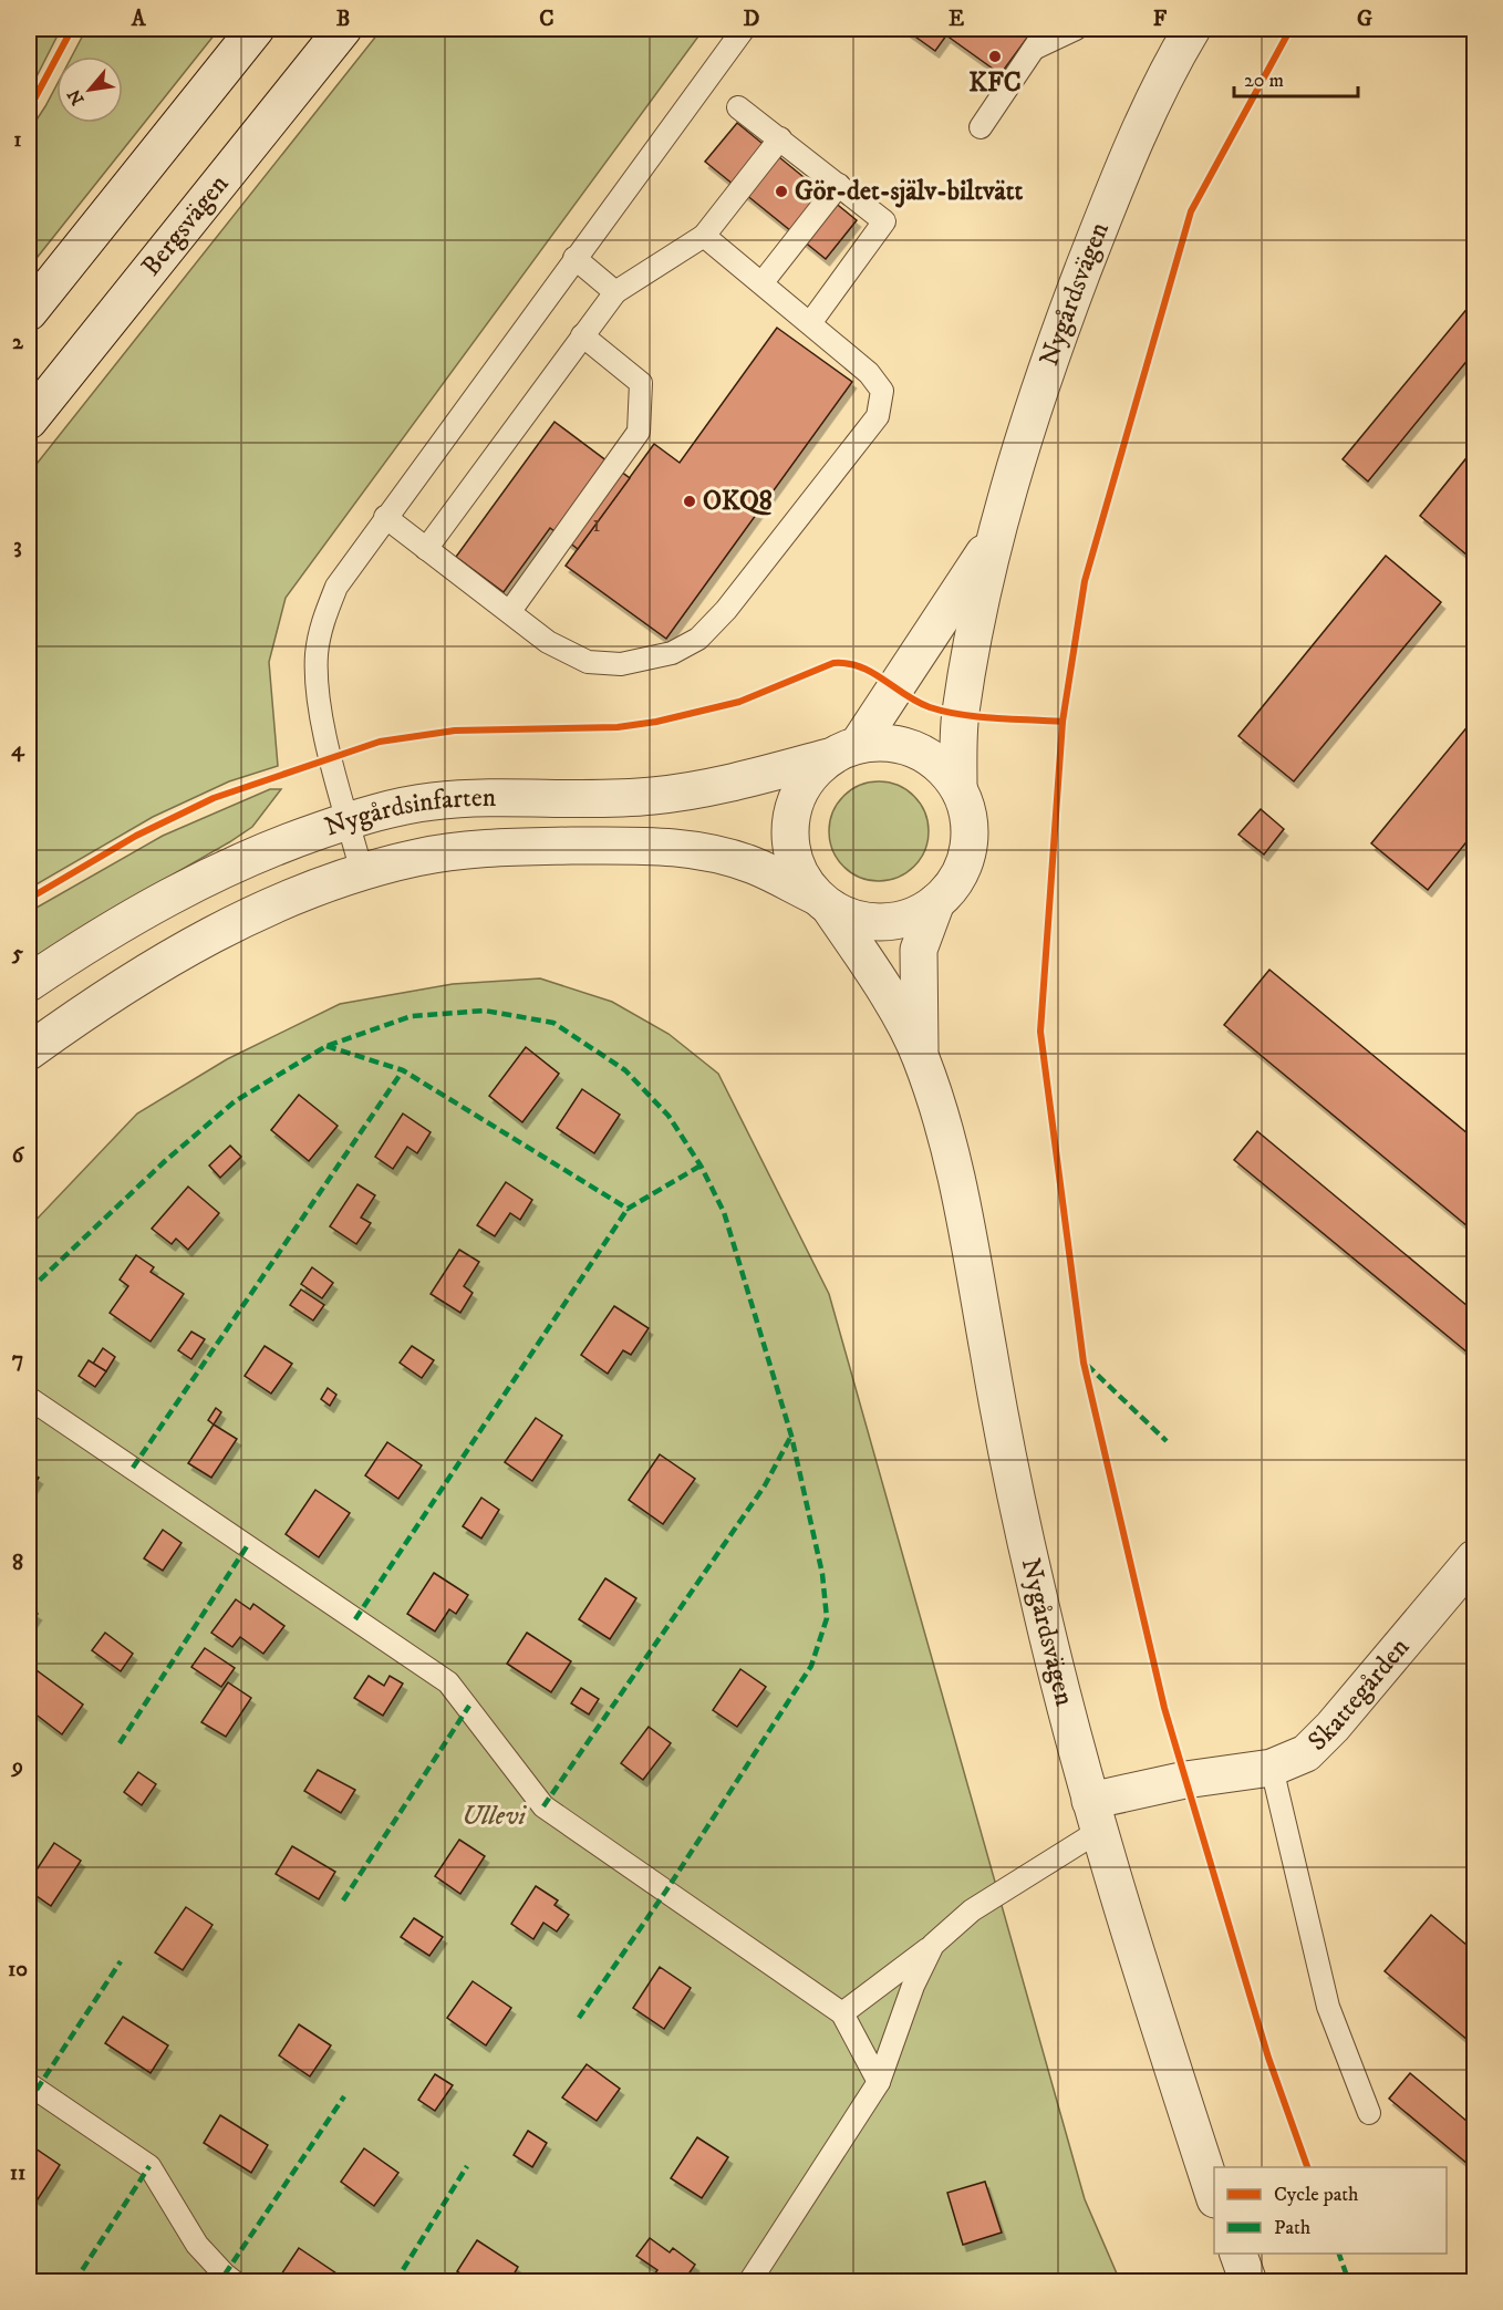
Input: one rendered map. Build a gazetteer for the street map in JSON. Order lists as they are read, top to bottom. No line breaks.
{"streets":{"street":["Bergsvägen","Nygårdsvägen","Nygårdsinfarten","Skattegården"]},"crossings":[["Nygårdsvägen","Nygårdsinfarten"],["Nygårdsvägen","Skattegården"]],"parks":["Ullevi"],"places":["KFC","Gör-det-själv-biltvätt","OKQ8"],"house_numbers":["1"],"legend":["Cycle path","Path"],"scale_bar":"20 m","north":"bottom left","grid":{"columns":["A","B","C","D","E","F","G"],"rows":["1","2","3","4","5","6","7","8","9","10","11"]}}
